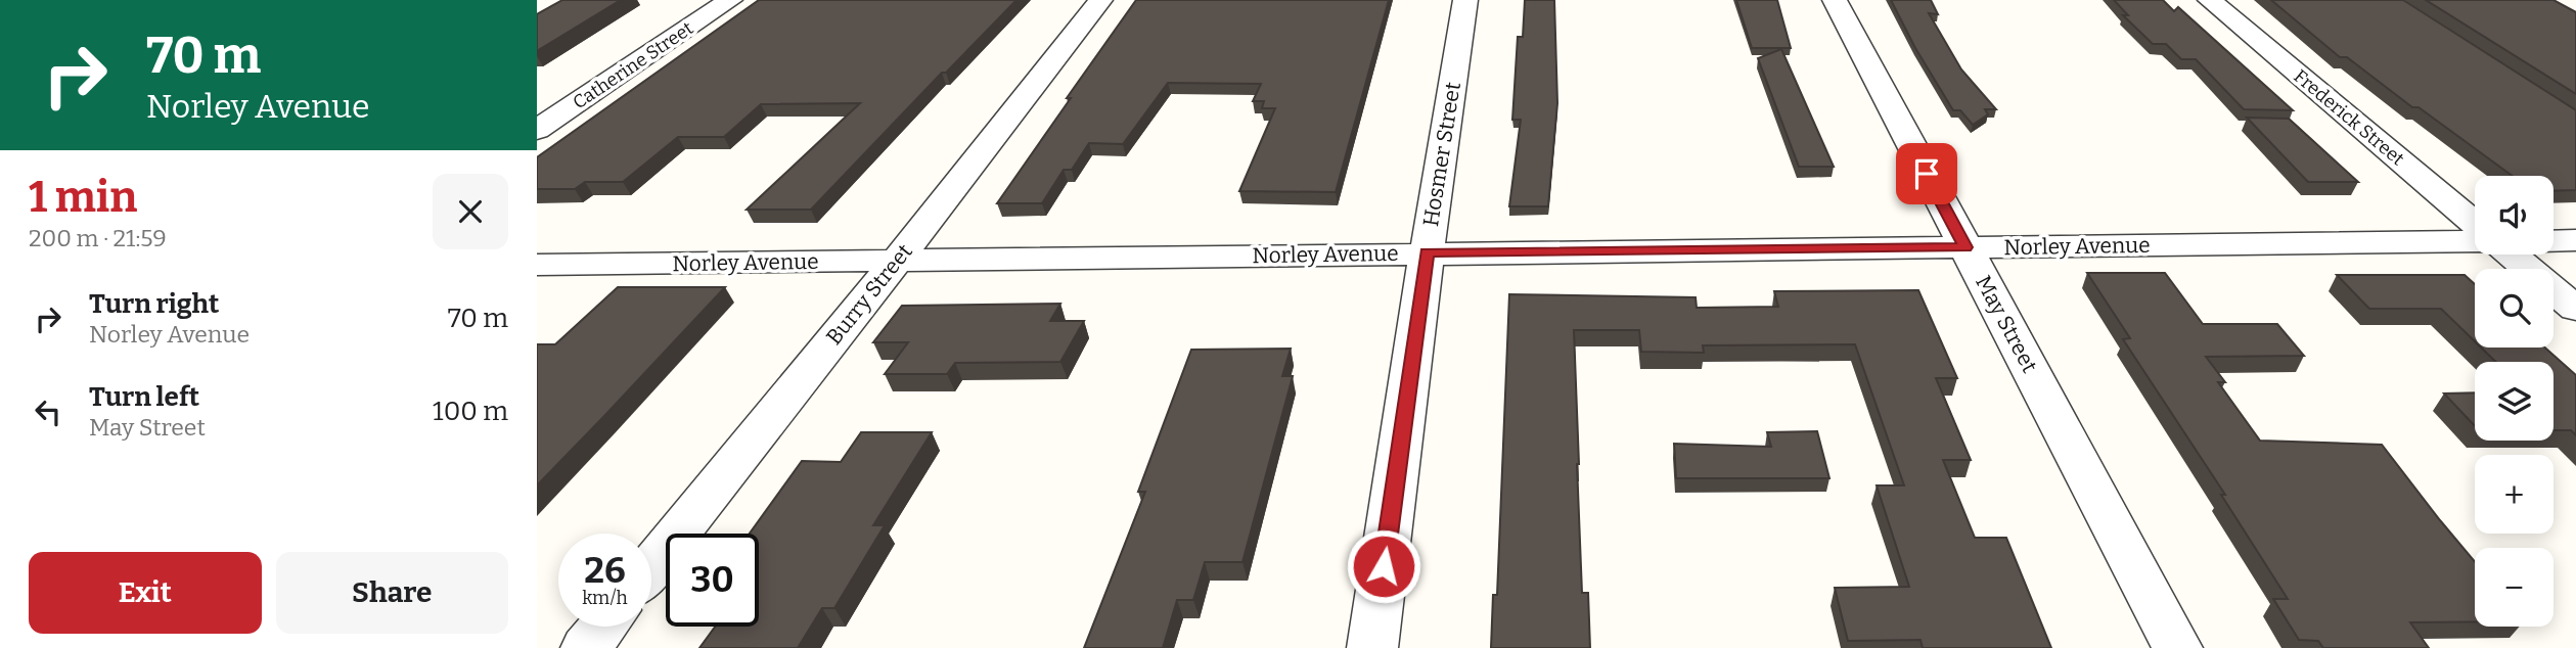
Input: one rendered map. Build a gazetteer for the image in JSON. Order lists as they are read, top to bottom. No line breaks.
{"streets":{"street":["Catherine Street","Frederick Street","Hosmer Street","Norley Avenue","Burry Street","May Street"]},"crossings":[["Hosmer Street","Norley Avenue"],["Norley Avenue","Burry Street"],["Norley Avenue","May Street"]],"page":{"turn":["70 m","Norley Avenue"],"heading":["1 min","200 m · 21:59"],"map_buttons":["+","−"],"list":[{"name":"Turn right","note":"Norley Avenue","value":"70 m"},{"name":"Turn left","note":"May Street","value":"100 m"}],"speed":"26 km/h","limit":"30","buttons":["Exit","Share"]}}
